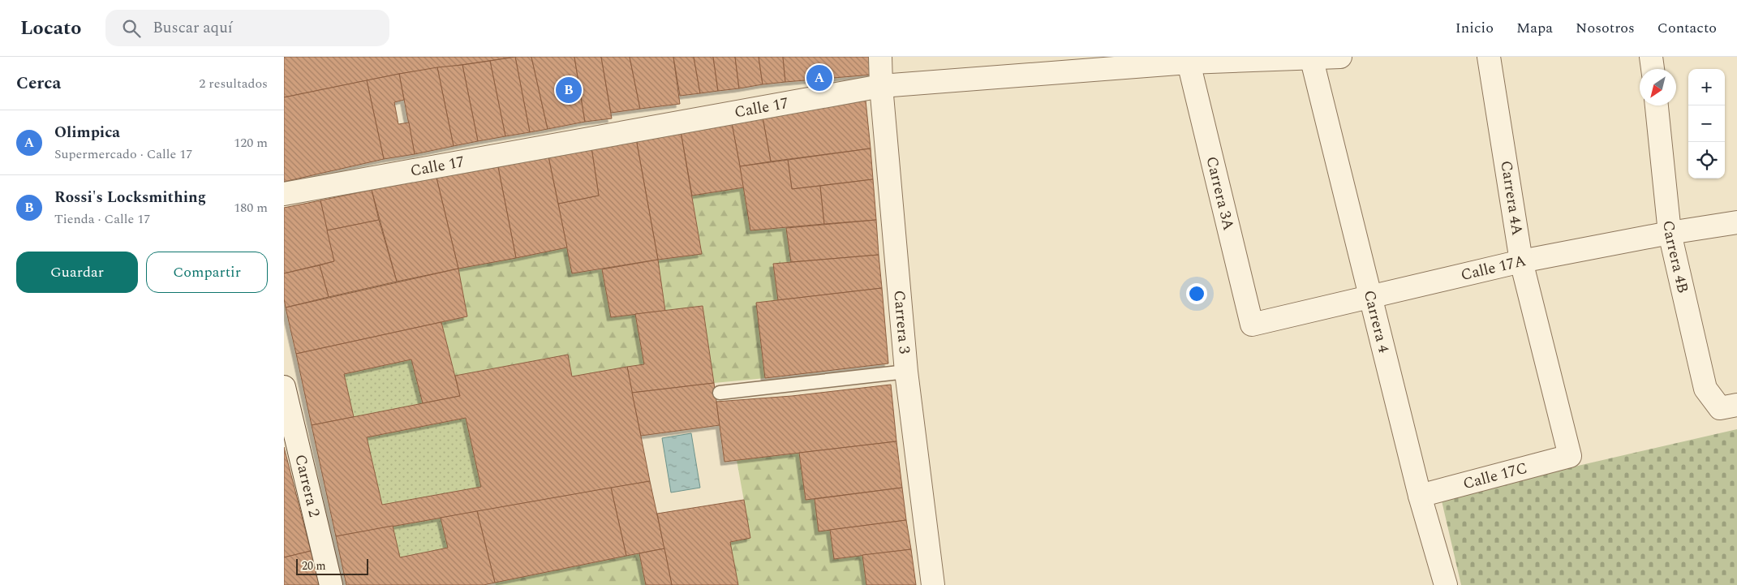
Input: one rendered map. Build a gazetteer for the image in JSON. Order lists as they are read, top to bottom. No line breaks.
{"streets":{"street":["Calle 17","Carrera 3A","Carrera 4A","Carrera 4B","Calle 17A","Carrera 3","Carrera 4","Calle 17C","Carrera 2"]},"crossings":[["Calle 17","Carrera 3A"],["Calle 17","Carrera 3"],["Calle 17","Carrera 4"],["Carrera 3A","Calle 17A"],["Carrera 4A","Calle 17A"],["Carrera 4A","Calle 17C"],["Carrera 4B","Calle 17A"],["Calle 17A","Carrera 4"],["Carrera 4","Calle 17C"]],"scale_bar":"20 m","north":"bottom left","page":{"header":"Locato","search":"Buscar aquí","nav":["Inicio","Mapa","Nosotros","Contacto"],"heading":["Cerca","2 resultados"],"pins":["A","B"],"map_buttons":["+","−"],"list":[{"mark":"A","name":"Olimpica","note":"Supermercado · Calle 17","value":"120 m"},{"mark":"B","name":"Rossi's Locksmithing","note":"Tienda · Calle 17","value":"180 m"}],"buttons":["Guardar","Compartir"],"scale":"20 m"}}
